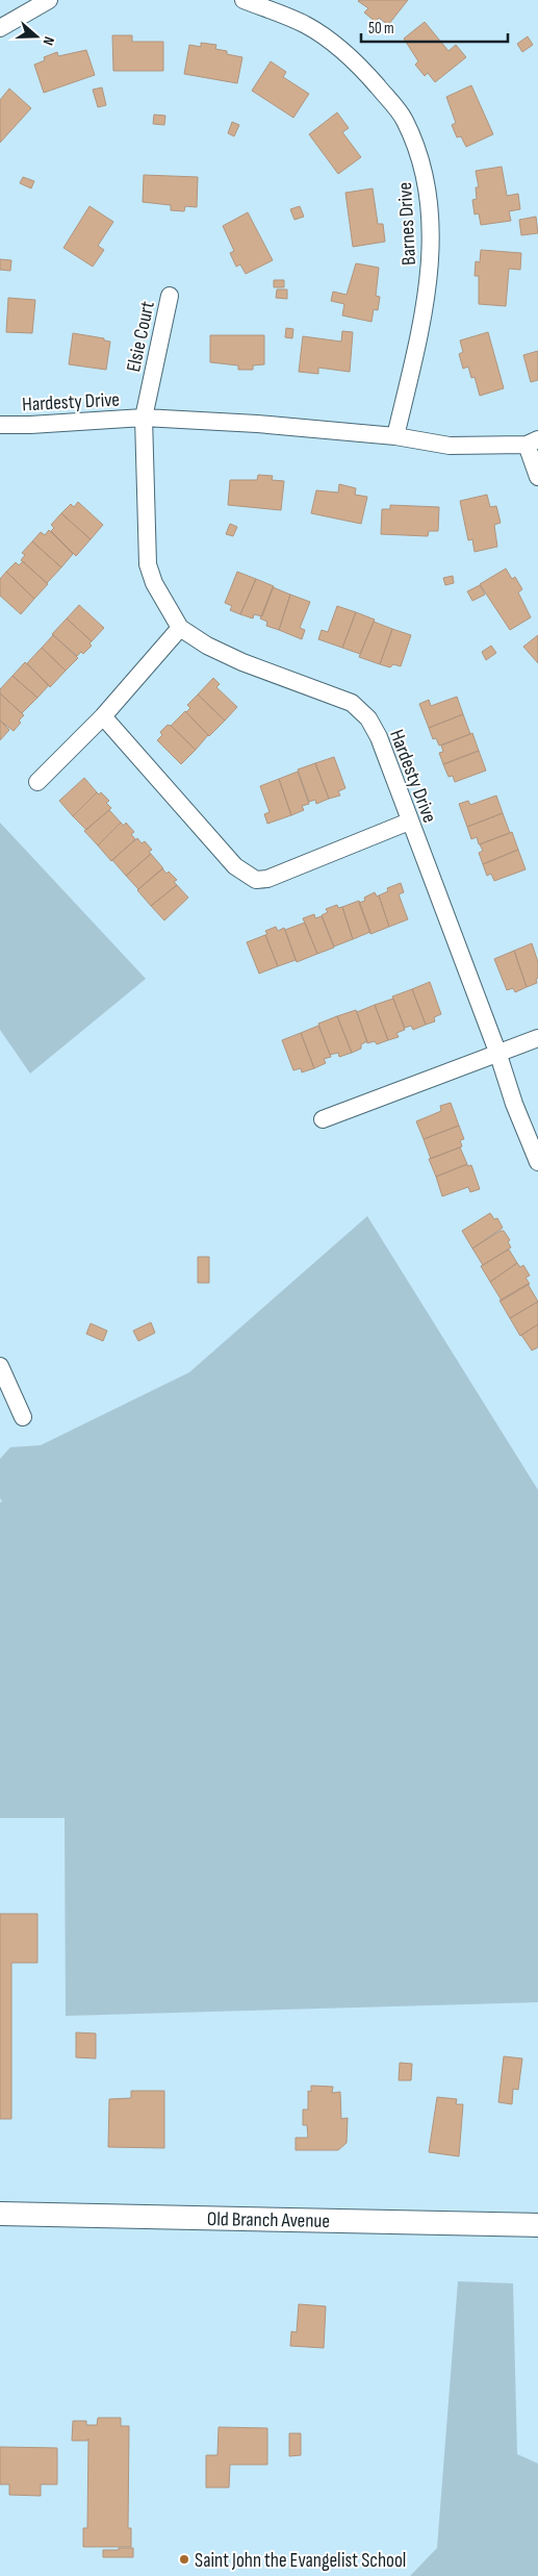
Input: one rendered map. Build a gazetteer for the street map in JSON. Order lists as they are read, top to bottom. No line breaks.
{"streets":{"main road":["Old Branch Avenue"],"street":["Barnes Drive","Elsie Court","Hardesty Drive"]},"crossings":[["Barnes Drive","Hardesty Drive"],["Elsie Court","Hardesty Drive"]],"places":["Saint John the Evangelist School"],"scale_bar":"50 m","north":"right"}
